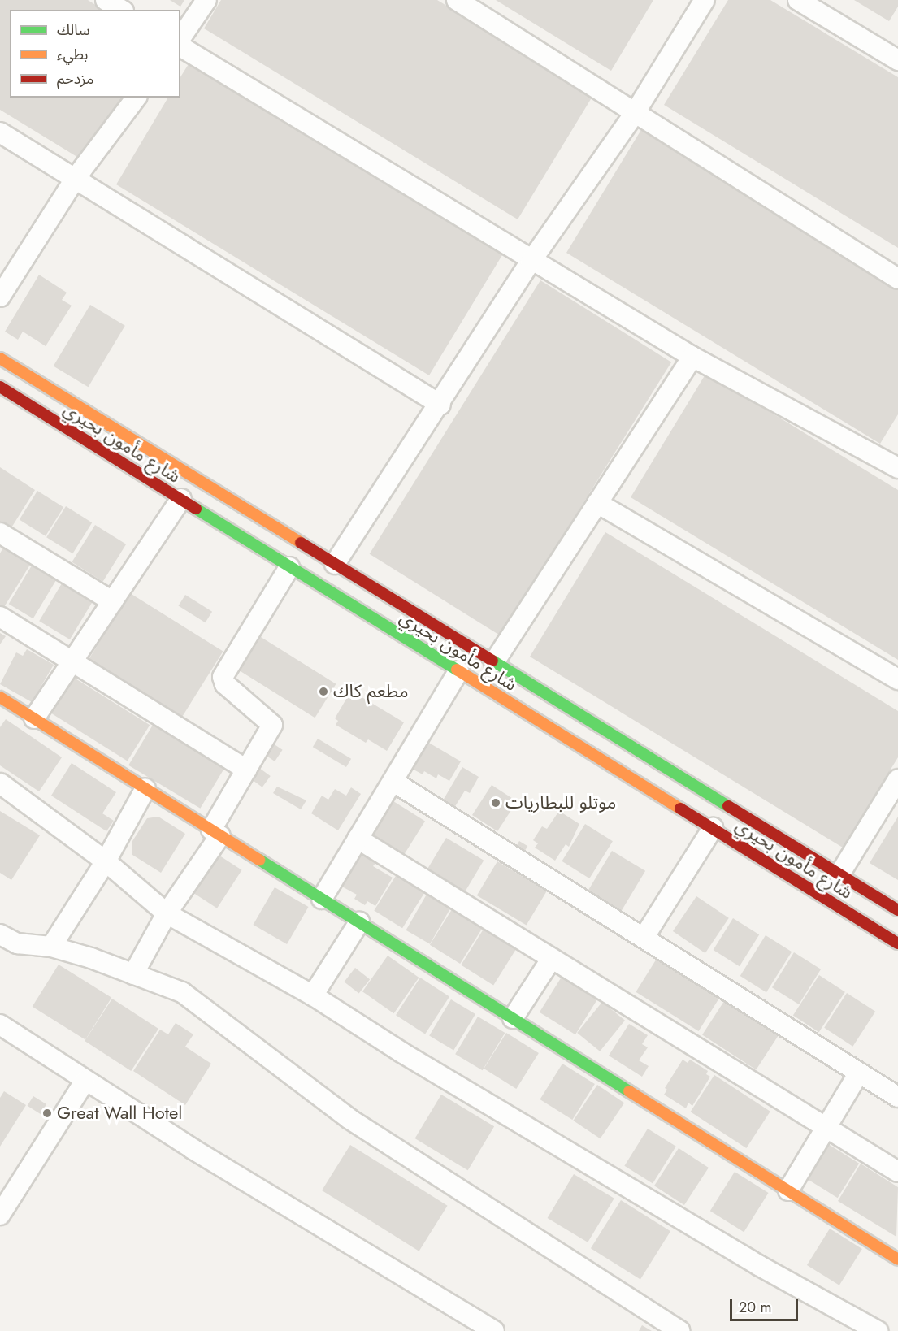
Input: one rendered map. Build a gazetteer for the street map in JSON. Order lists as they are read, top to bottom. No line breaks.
{"streets":{"street":["شارع مأمون بحيري"]},"places":["مطعم كاك","موتلو للبطاريات","Great Wall Hotel"],"legend":["سالك","بطيء","مزدحم"],"scale_bar":"20 m"}
